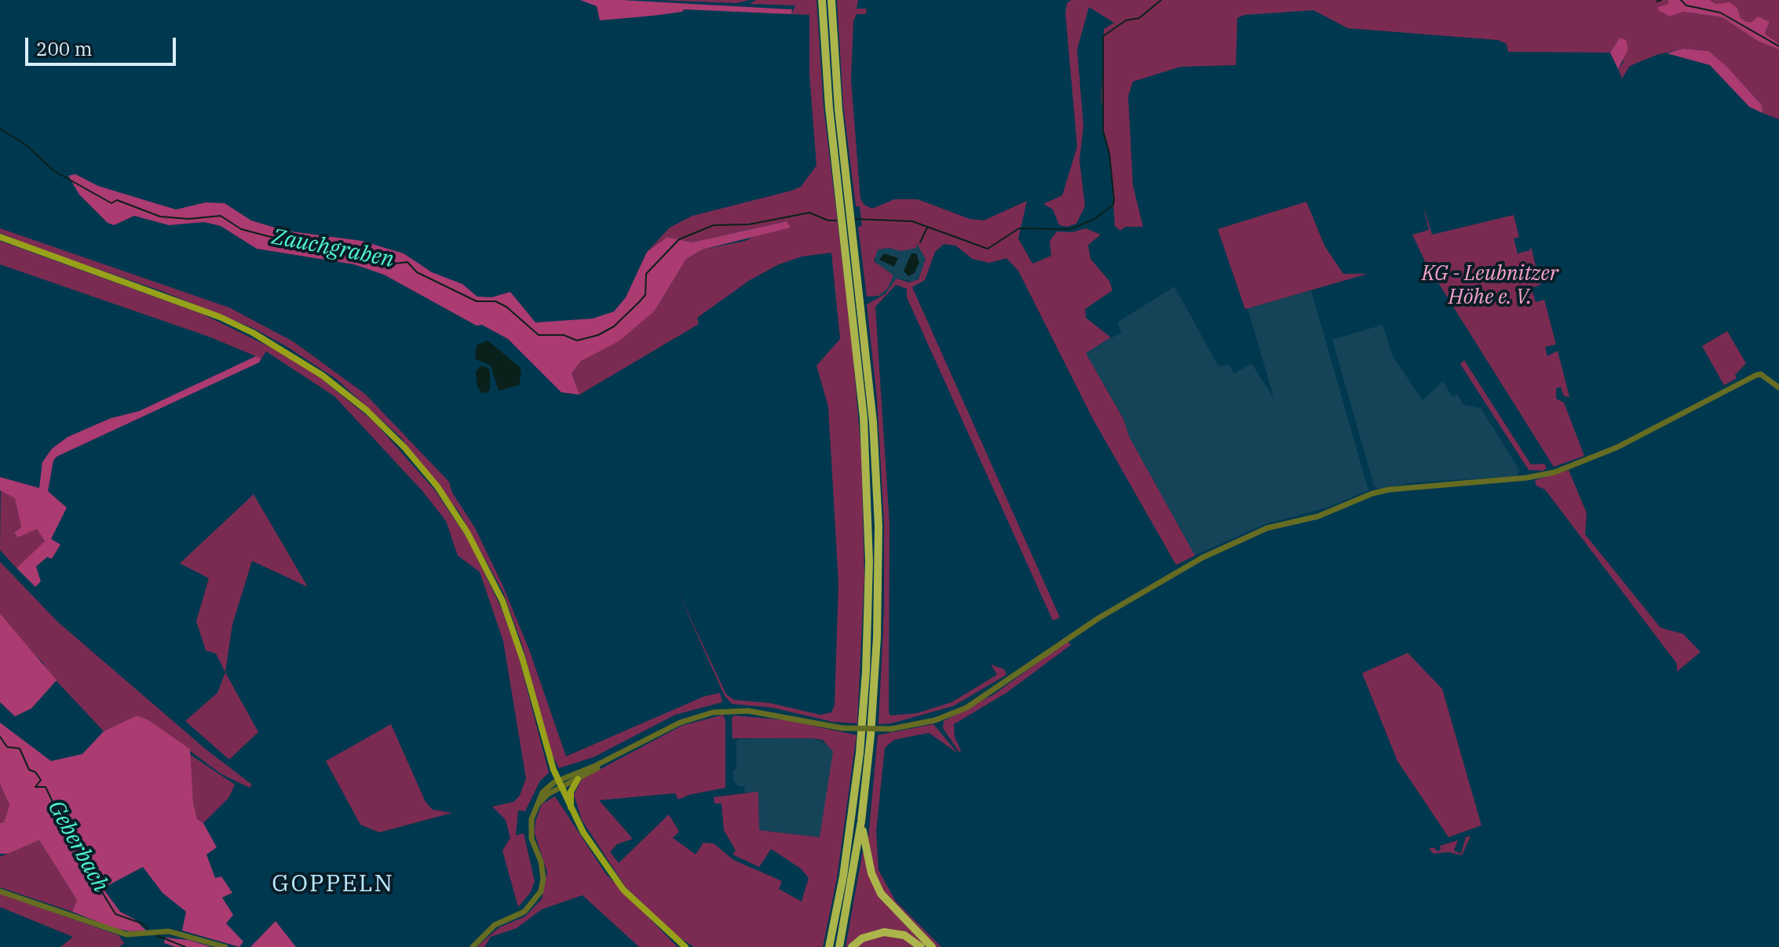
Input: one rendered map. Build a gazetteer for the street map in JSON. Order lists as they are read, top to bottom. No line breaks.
{"districts":["GOPPELN"],"water":["Zauchgraben","Geberbach"],"parks":["KG - Leubnitzer Höhe e. V."],"scale_bar":"200 m"}
